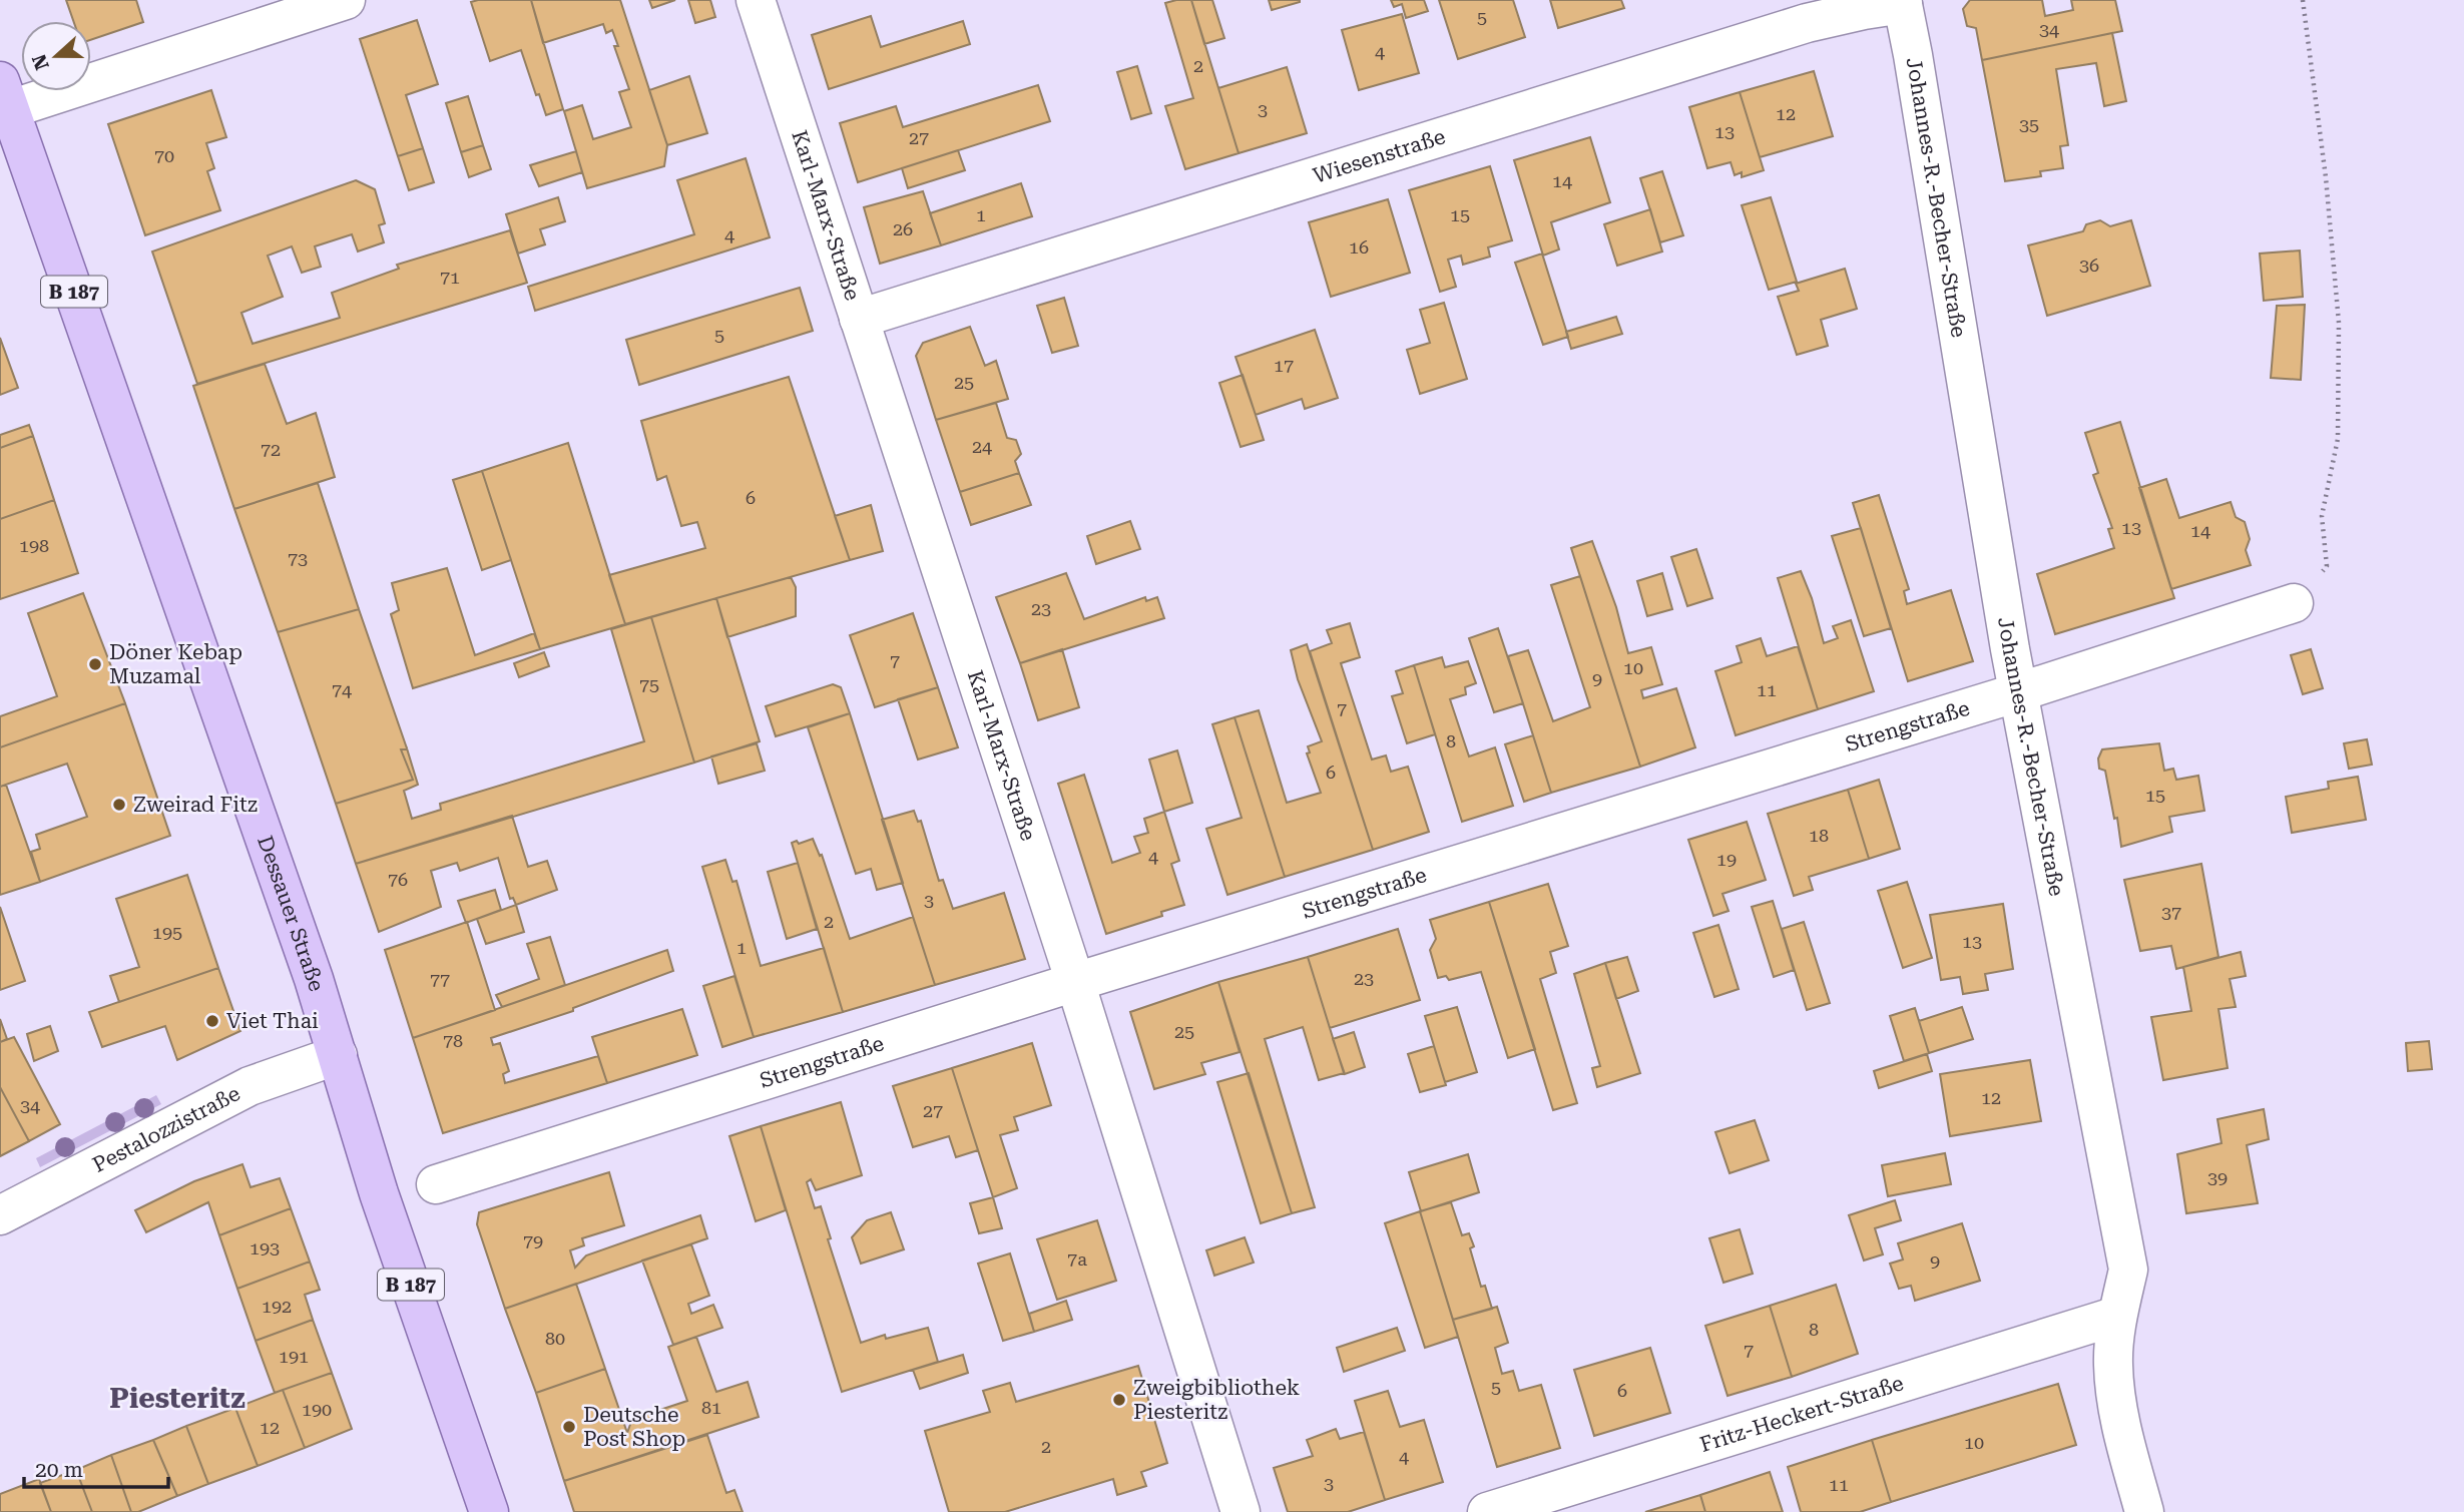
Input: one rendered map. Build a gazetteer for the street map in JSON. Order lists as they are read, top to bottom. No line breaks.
{"streets":{"main road":["B 187","Dessauer Straße"],"street":["Wiesenstraße","Johannes-R.-Becher-Straße","Karl-Marx-Straße","Strengstraße","Pestalozzistraße","Fritz-Heckert-Straße"]},"crossings":[["Wiesenstraße","Johannes-R.-Becher-Straße"],["Wiesenstraße","Karl-Marx-Straße"],["Johannes-R.-Becher-Straße","Strengstraße"],["Johannes-R.-Becher-Straße","Fritz-Heckert-Straße"],["Karl-Marx-Straße","Strengstraße"],["Dessauer Straße","Pestalozzistraße"]],"districts":["Piesteritz"],"places":["Döner Kebap Muzamal","Zweirad Fitz","Viet Thai","Zweigbibliothek Piesteritz","Deutsche Post Shop"],"house_numbers":["5","34","4","2","3","12","35","13","27","70","14","1","15","26","4","16","36","71","5","17","25","24","72","6","13","14","198","73","23","7","10","9","75","74","11","7","8","6","15","18","4","19","76","3","37","2","195","13","1","23","77","25","78","12","34","27","39","79","193","7a","9","192","8","80","7","191","5","6","81","190","12","10","2","4","3","11"],"scale_bar":"20 m","north":"left"}
